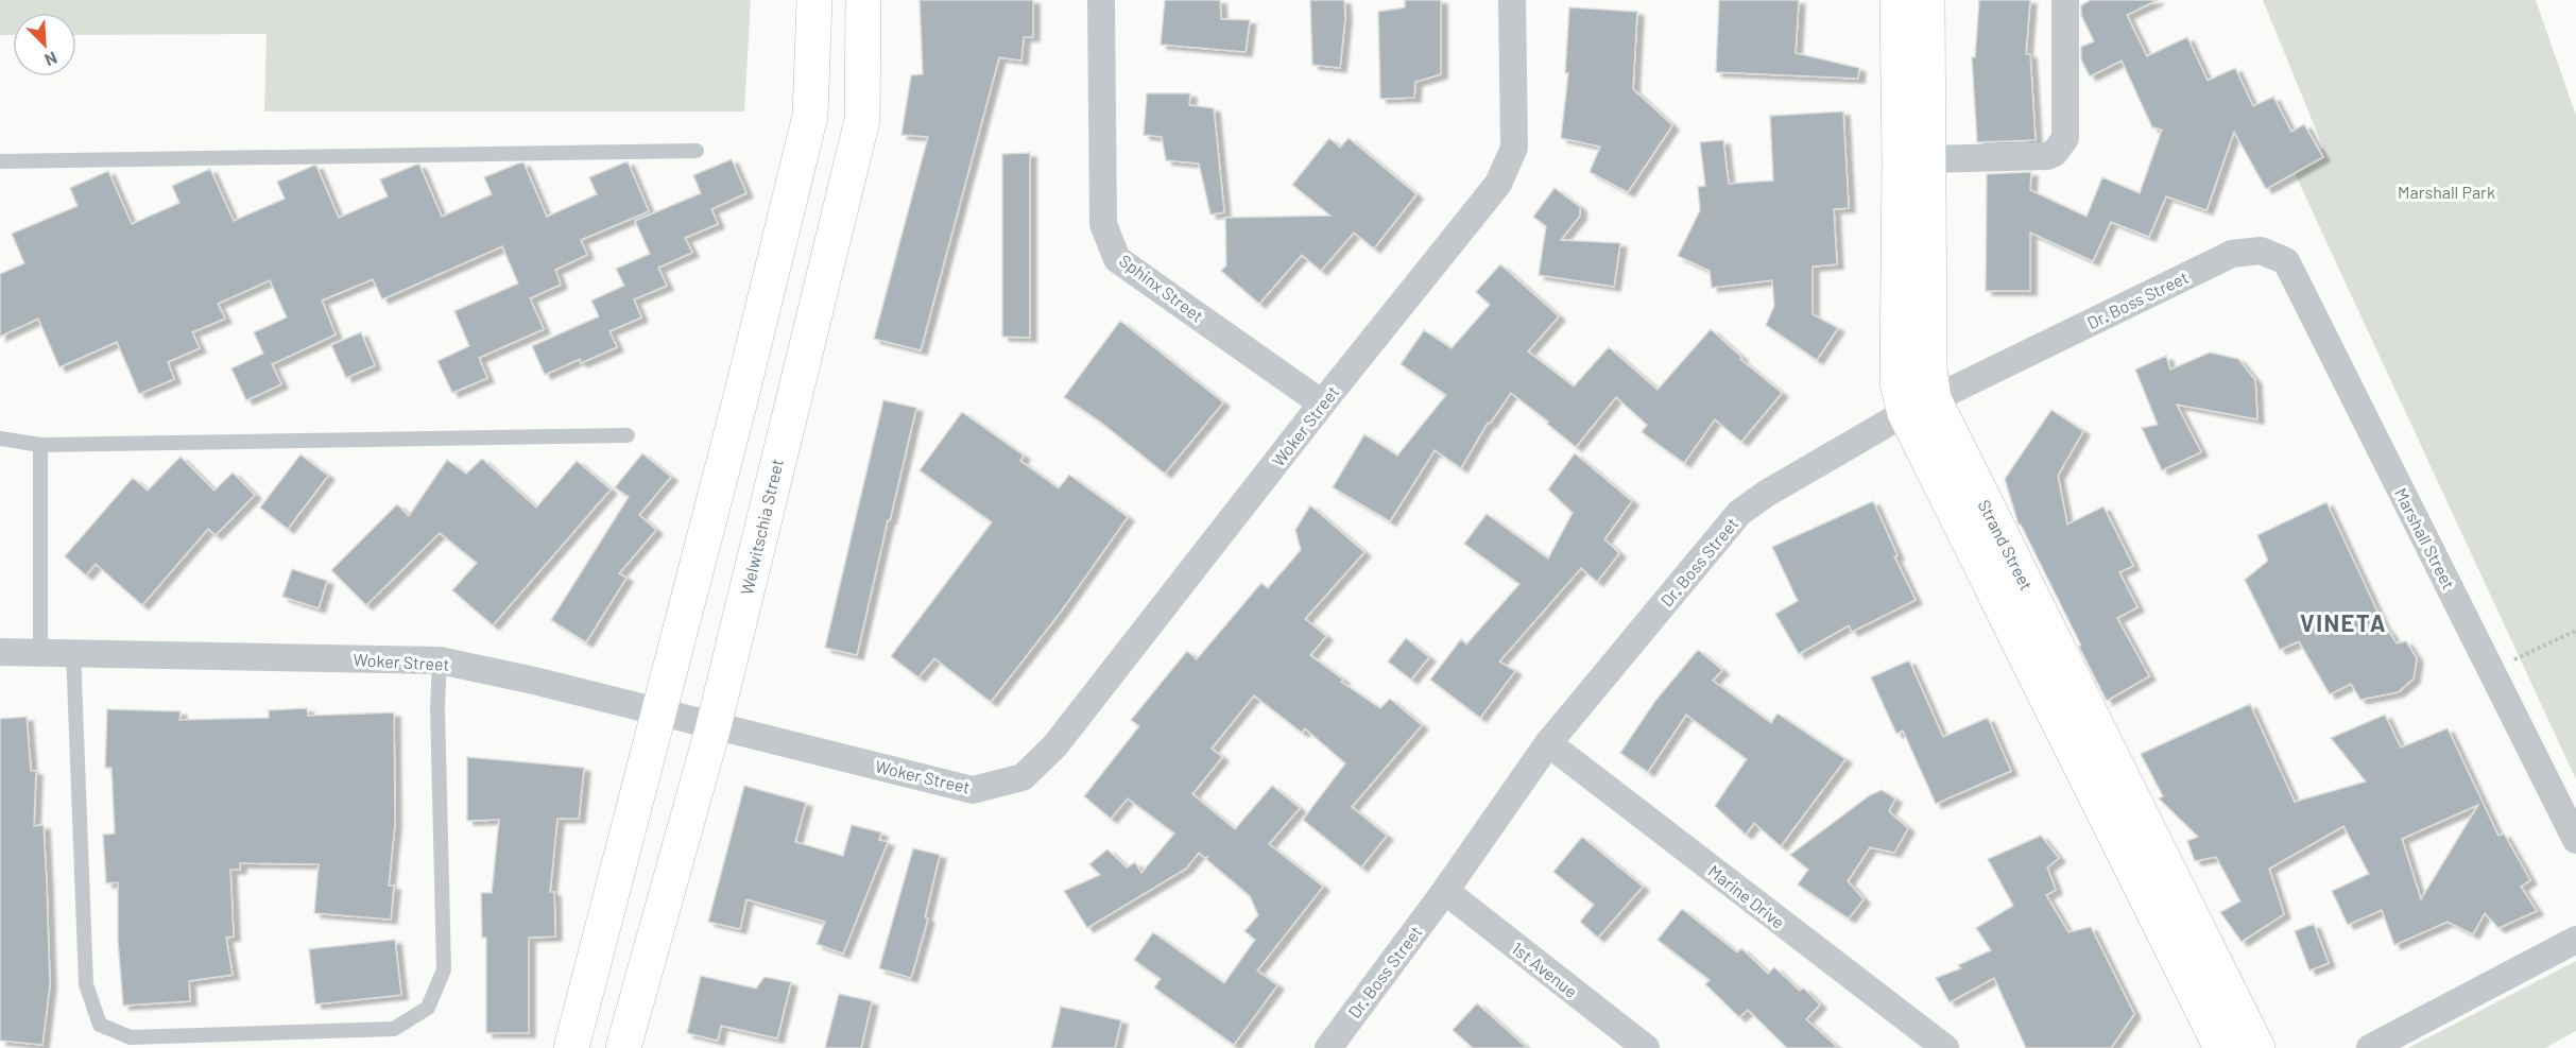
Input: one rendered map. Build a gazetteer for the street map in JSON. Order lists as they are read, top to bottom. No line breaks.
{"streets":{"street":["Sphinx Street","Dr. Boss Street","Woker Street","Welwitschia Street","Marshall Street","Strand Street","Marine Drive","1st Avenue"]},"crossings":[["Sphinx Street","Woker Street"],["Dr. Boss Street","Marshall Street"],["Dr. Boss Street","Strand Street"],["Dr. Boss Street","Marine Drive"],["Dr. Boss Street","1st Avenue"],["Woker Street","Welwitschia Street"]],"districts":["VINETA"],"parks":["Marshall Park"],"north":"bottom right"}
